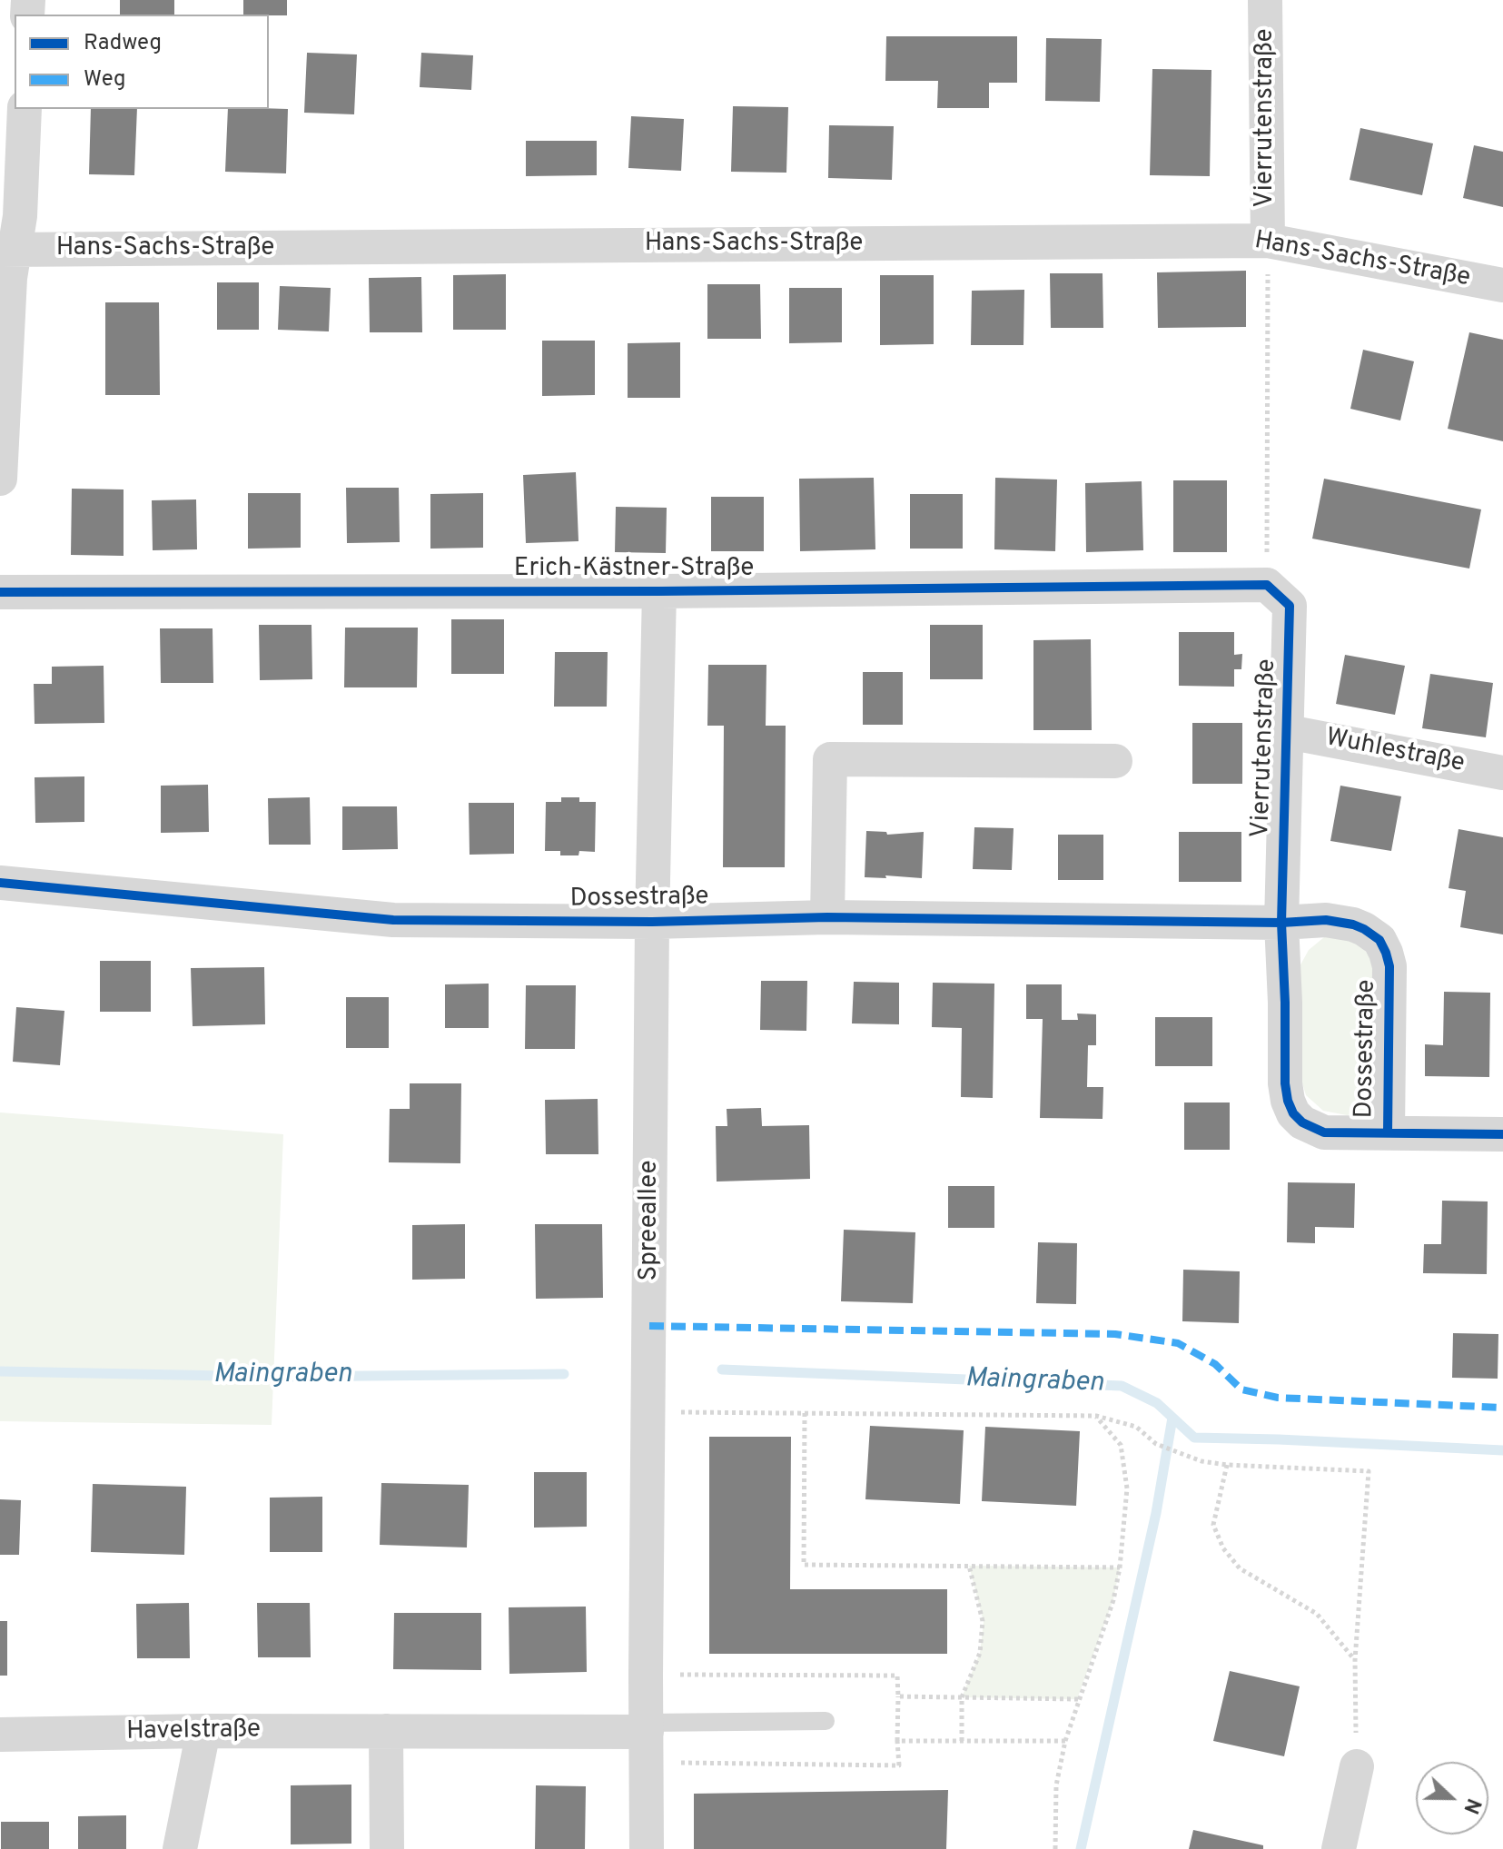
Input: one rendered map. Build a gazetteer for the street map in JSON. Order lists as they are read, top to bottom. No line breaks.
{"streets":{"street":["Vierrutenstraße","Hans-Sachs-Straße","Erich-Kästner-Straße","Wuhlestraße","Dossestraße","Spreeallee","Havelstraße"]},"crossings":[["Vierrutenstraße","Hans-Sachs-Straße"],["Vierrutenstraße","Erich-Kästner-Straße"],["Vierrutenstraße","Wuhlestraße"],["Vierrutenstraße","Dossestraße"],["Erich-Kästner-Straße","Spreeallee"],["Dossestraße","Spreeallee"],["Spreeallee","Havelstraße"]],"water":["Maingraben"],"legend":["Radweg","Weg"],"north":"right"}
